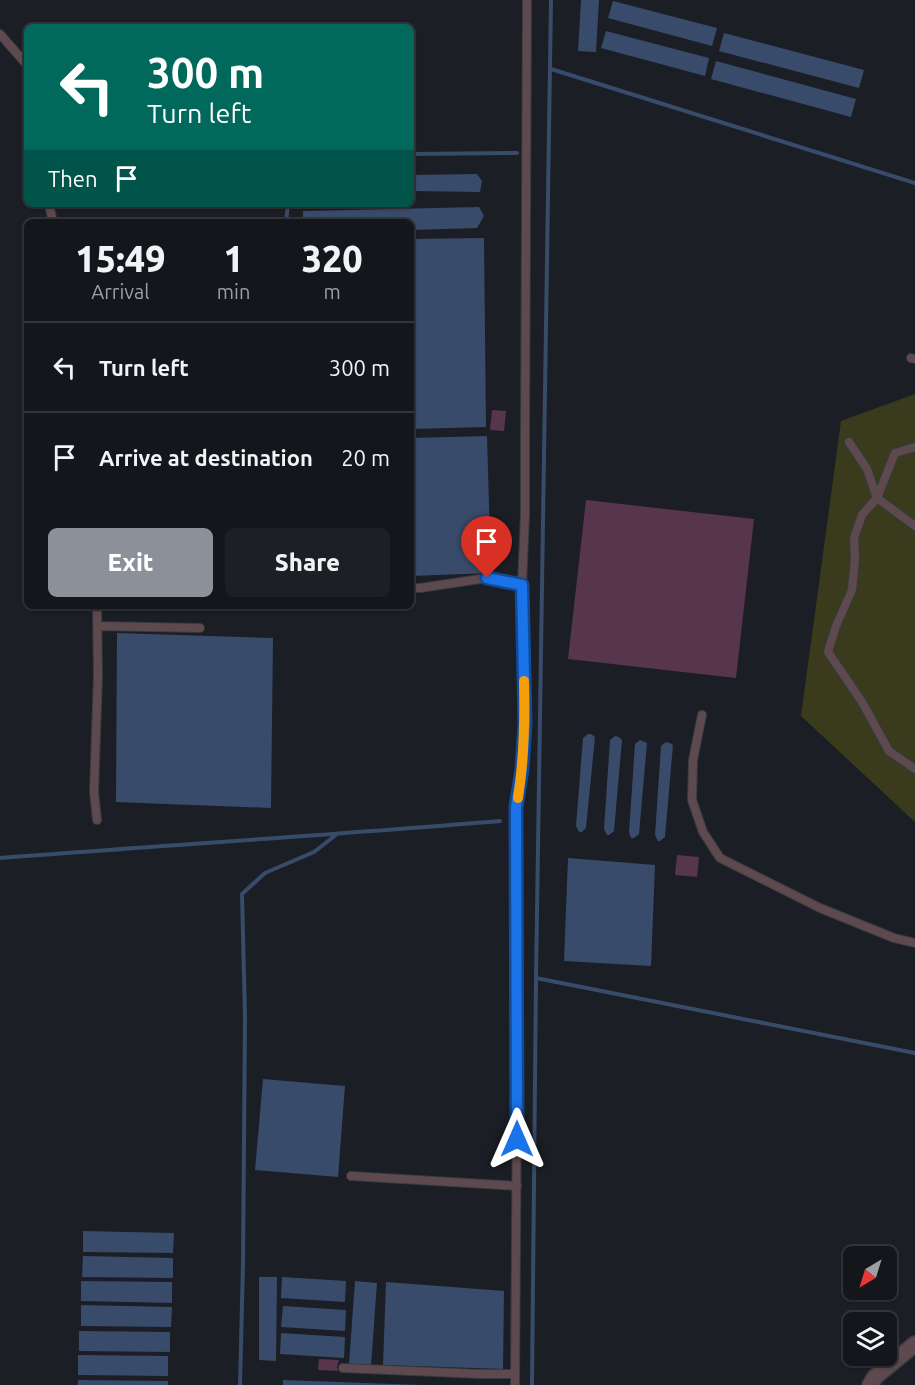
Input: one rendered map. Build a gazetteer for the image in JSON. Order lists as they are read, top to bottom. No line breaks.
{"north":"bottom left","page":{"turn":["300 m","Turn left"],"then":"Then","eta":["15:49","Arrival","1","min","320","m"],"list":[{"name":"Turn left","value":"300 m"},{"name":"Arrive at destination","value":"20 m"}],"buttons":["Exit","Share"]}}
